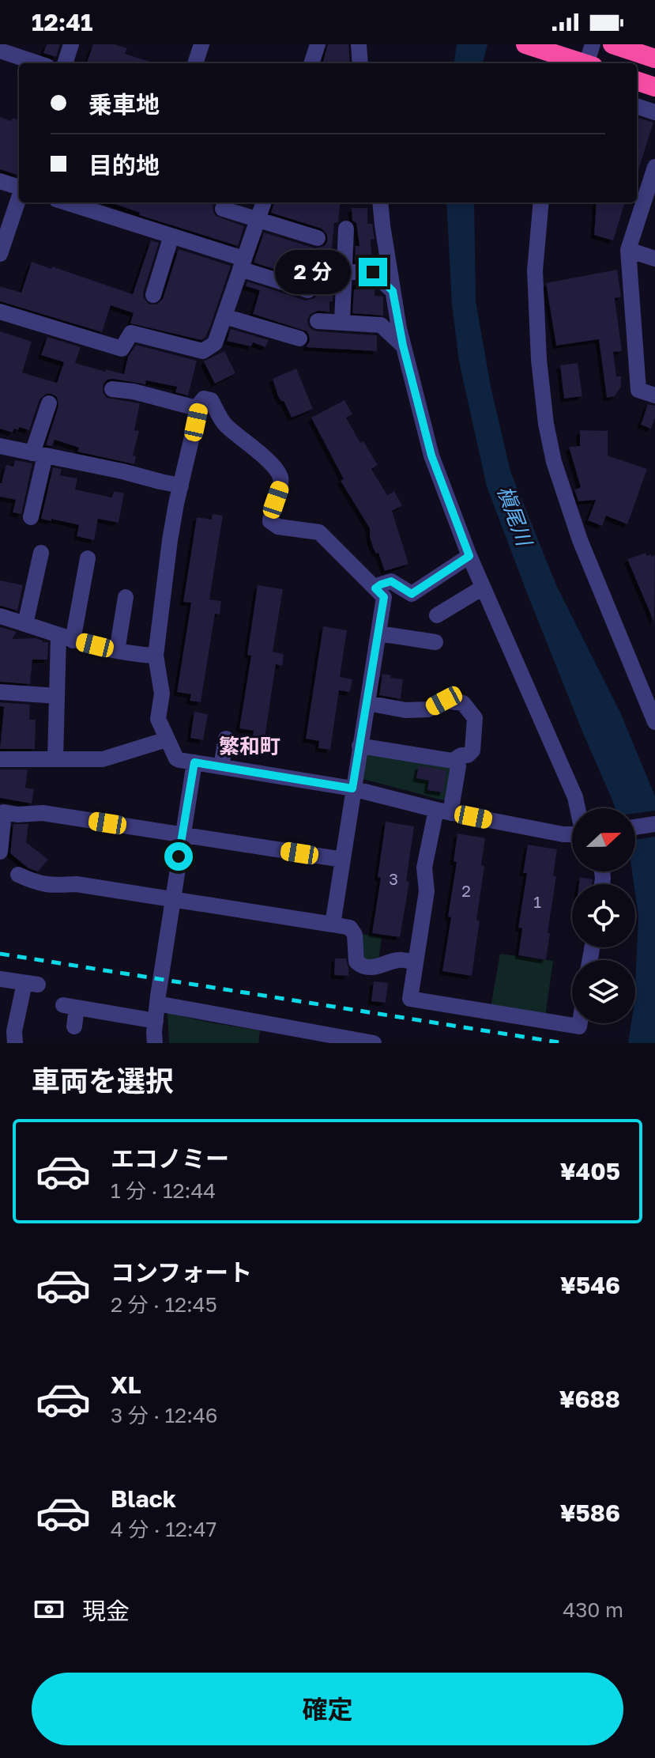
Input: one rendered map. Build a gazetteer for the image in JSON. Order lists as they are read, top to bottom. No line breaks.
{"districts":["繁和町"],"water":["槇尾川"],"house_numbers":["3","2","1"],"north":"right","page":{"status":"12:41","banner":["乗車地","目的地"],"bubble":"2 分","heading":"車両を選択","list":[{"name":"エコノミー","note":"1 分 · 12:44","value":"¥405"},{"name":"コンフォート","note":"2 分 · 12:45","value":"¥546"},{"name":"XL","note":"3 分 · 12:46","value":"¥688"},{"name":"Black","note":"4 分 · 12:47","value":"¥586"}],"pay":["現金","430 m"],"buttons":"確定"}}
